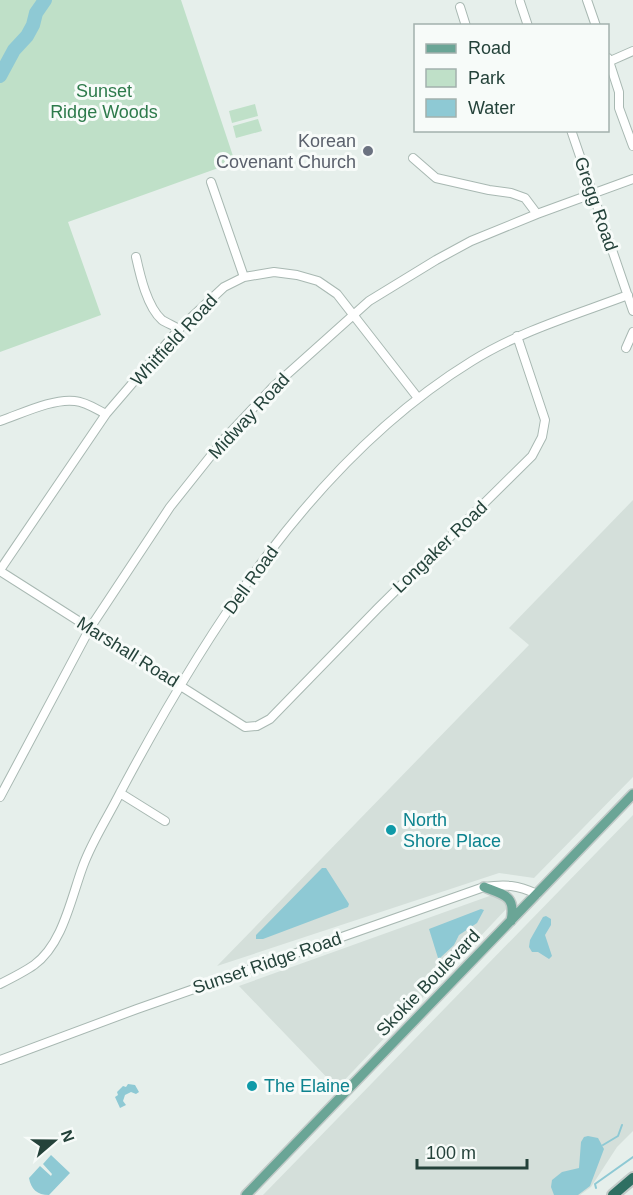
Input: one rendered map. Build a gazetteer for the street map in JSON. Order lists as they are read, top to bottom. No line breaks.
{"streets":{"main road":["Skokie Boulevard"],"street":["Gregg Road","Whitfield Road","Midway Road","Longaker Road","Dell Road","Marshall Road","Sunset Ridge Road"]},"crossings":[["Gregg Road","Midway Road"],["Gregg Road","Dell Road"],["Whitfield Road","Midway Road"],["Whitfield Road","Dell Road"],["Whitfield Road","Marshall Road"],["Midway Road","Marshall Road"],["Longaker Road","Dell Road"],["Longaker Road","Marshall Road"],["Dell Road","Marshall Road"],["Sunset Ridge Road","Skokie Boulevard"]],"parks":["Sunset Ridge Woods"],"places":["Korean Covenant Church","North Shore Place","The Elaine"],"legend":["Road","Park","Water"],"scale_bar":"100 m","north":"right"}
